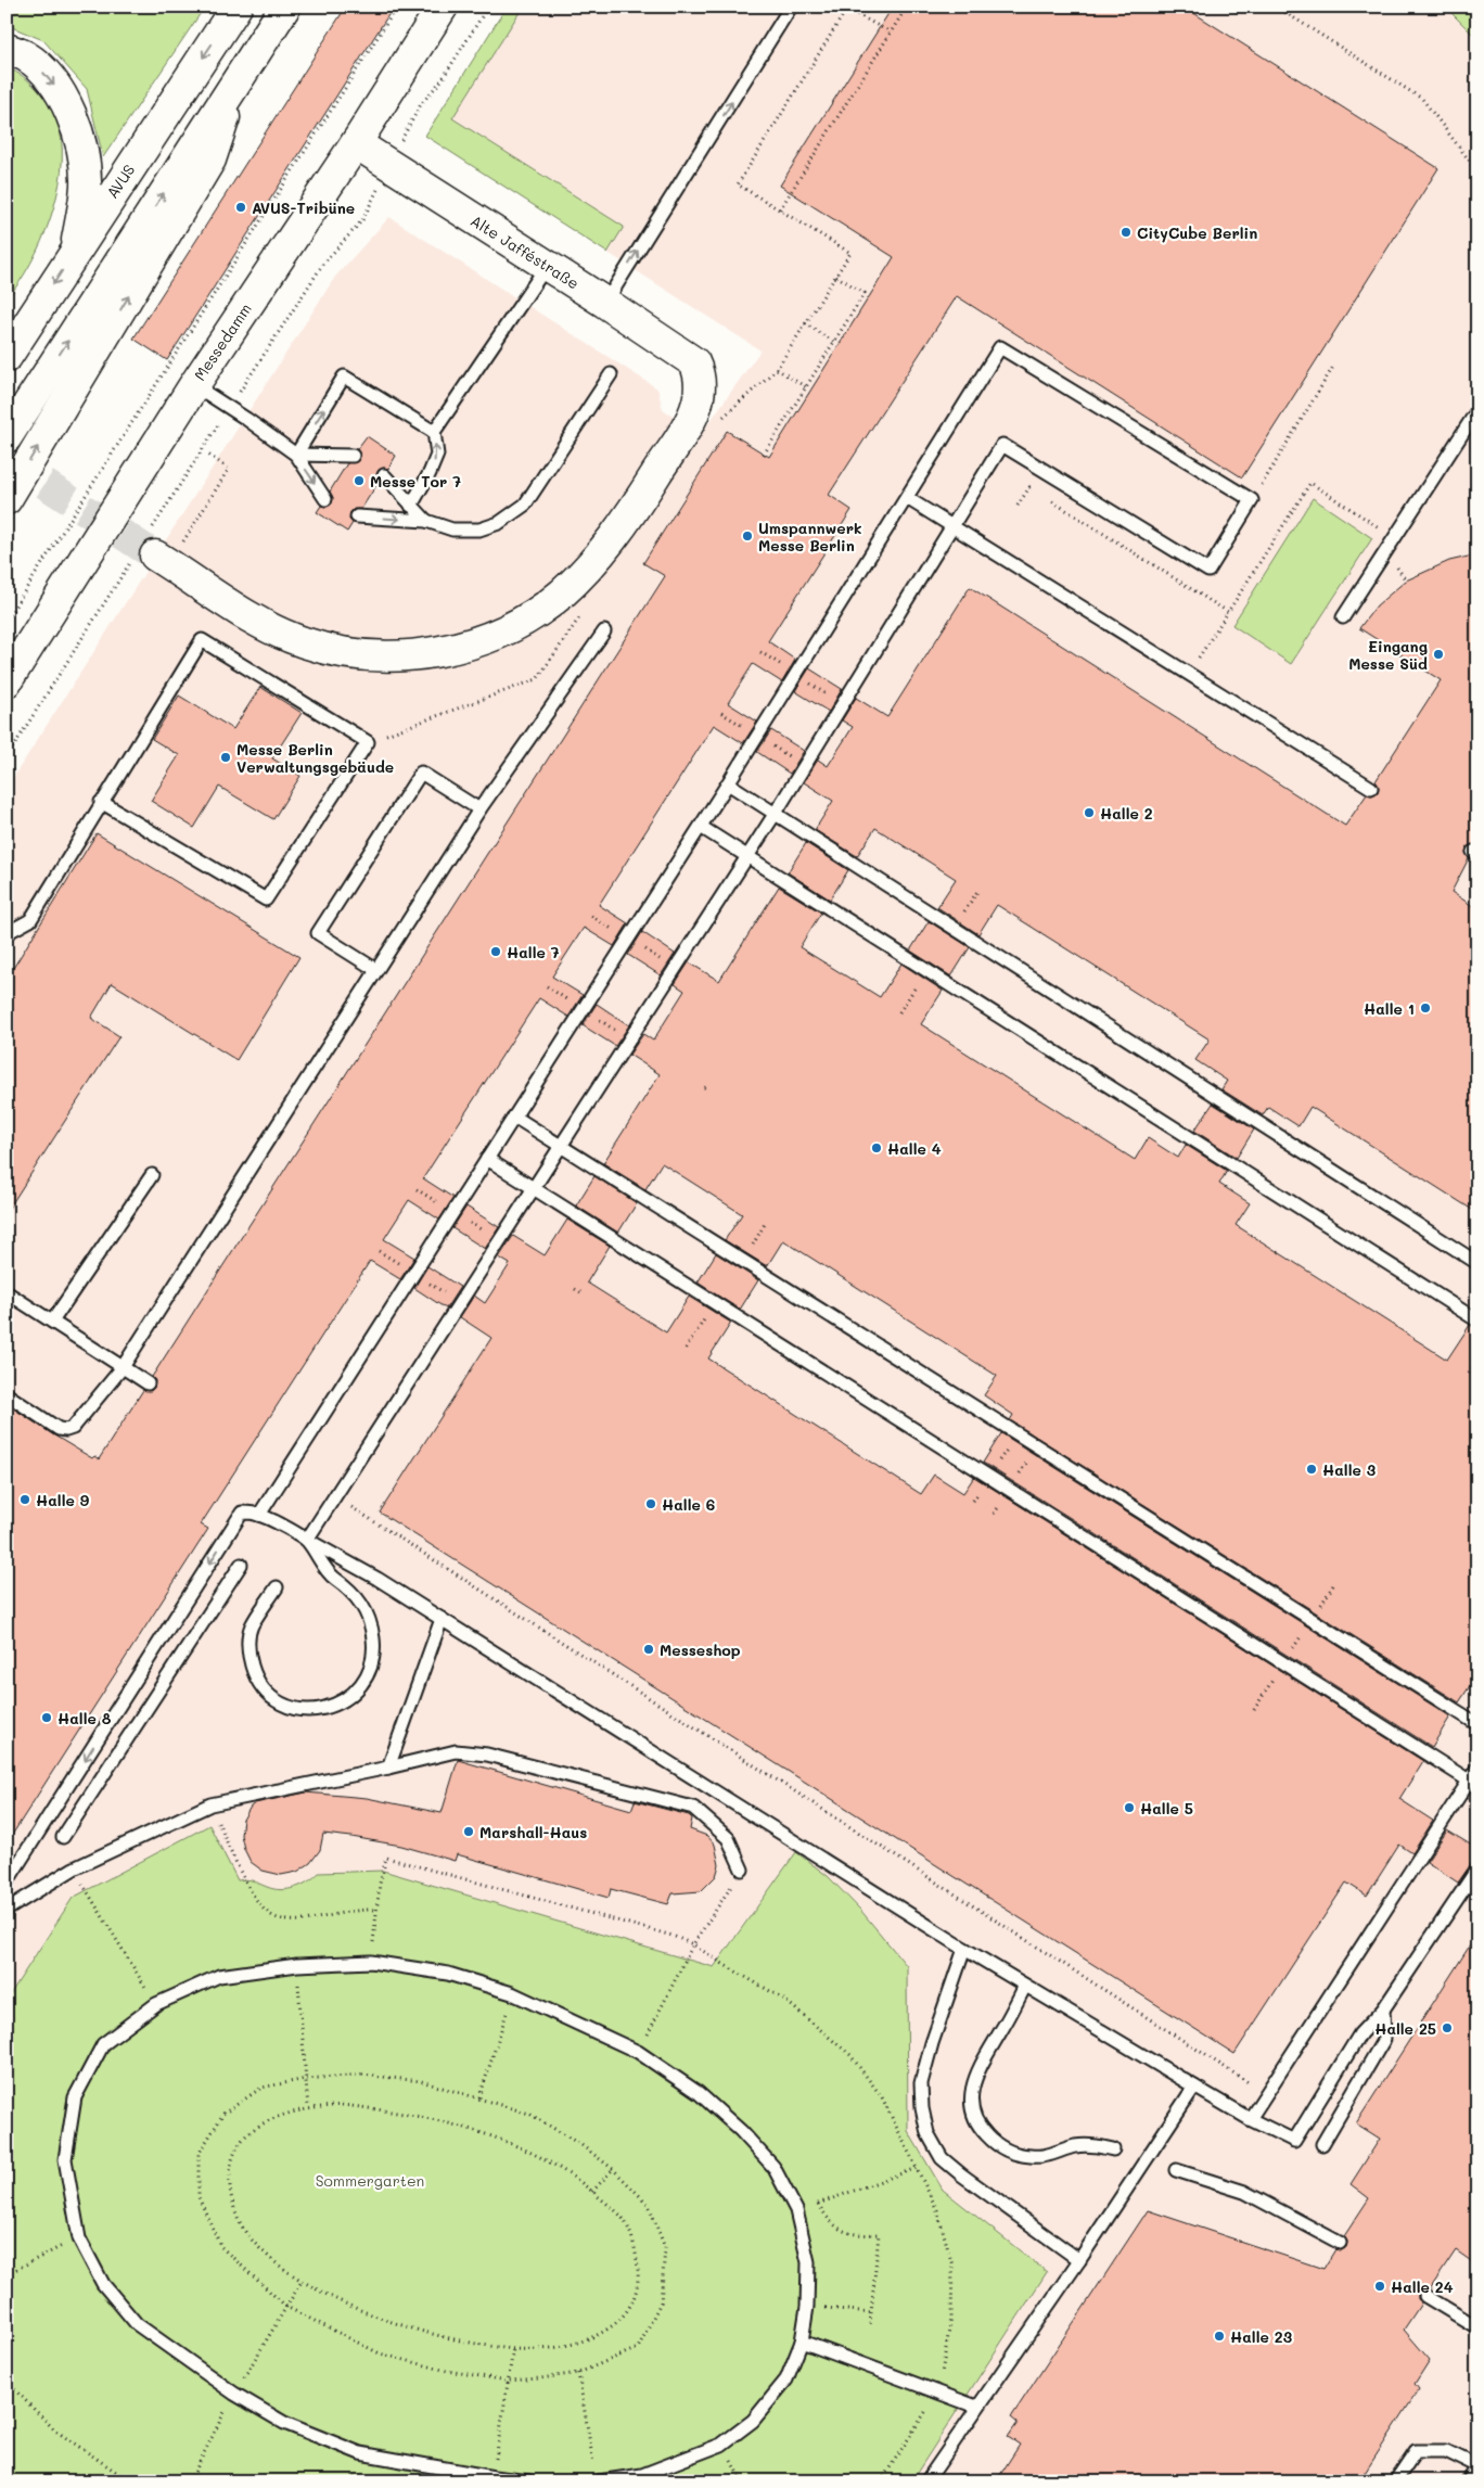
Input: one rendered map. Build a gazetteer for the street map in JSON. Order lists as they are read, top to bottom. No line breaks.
{"streets":{"main road":["AVUS","Alte Jafféstraße","Messedamm"]},"crossings":[["Alte Jafféstraße","Messedamm"]],"parks":["Sommergarten"],"places":["AVUS-Tribüne","CityCube Berlin","Messe Tor 7","Umspannwerk Messe Berlin","Eingang Messe Süd","Messe Berlin Verwaltungsgebäude","Halle 2","Halle 7","Halle 1","Halle 4","Halle 3","Halle 9","Halle 6","Messeshop","Halle 8","Halle 5","Marshall-Haus","Halle 25","Halle 24","Halle 23"]}
